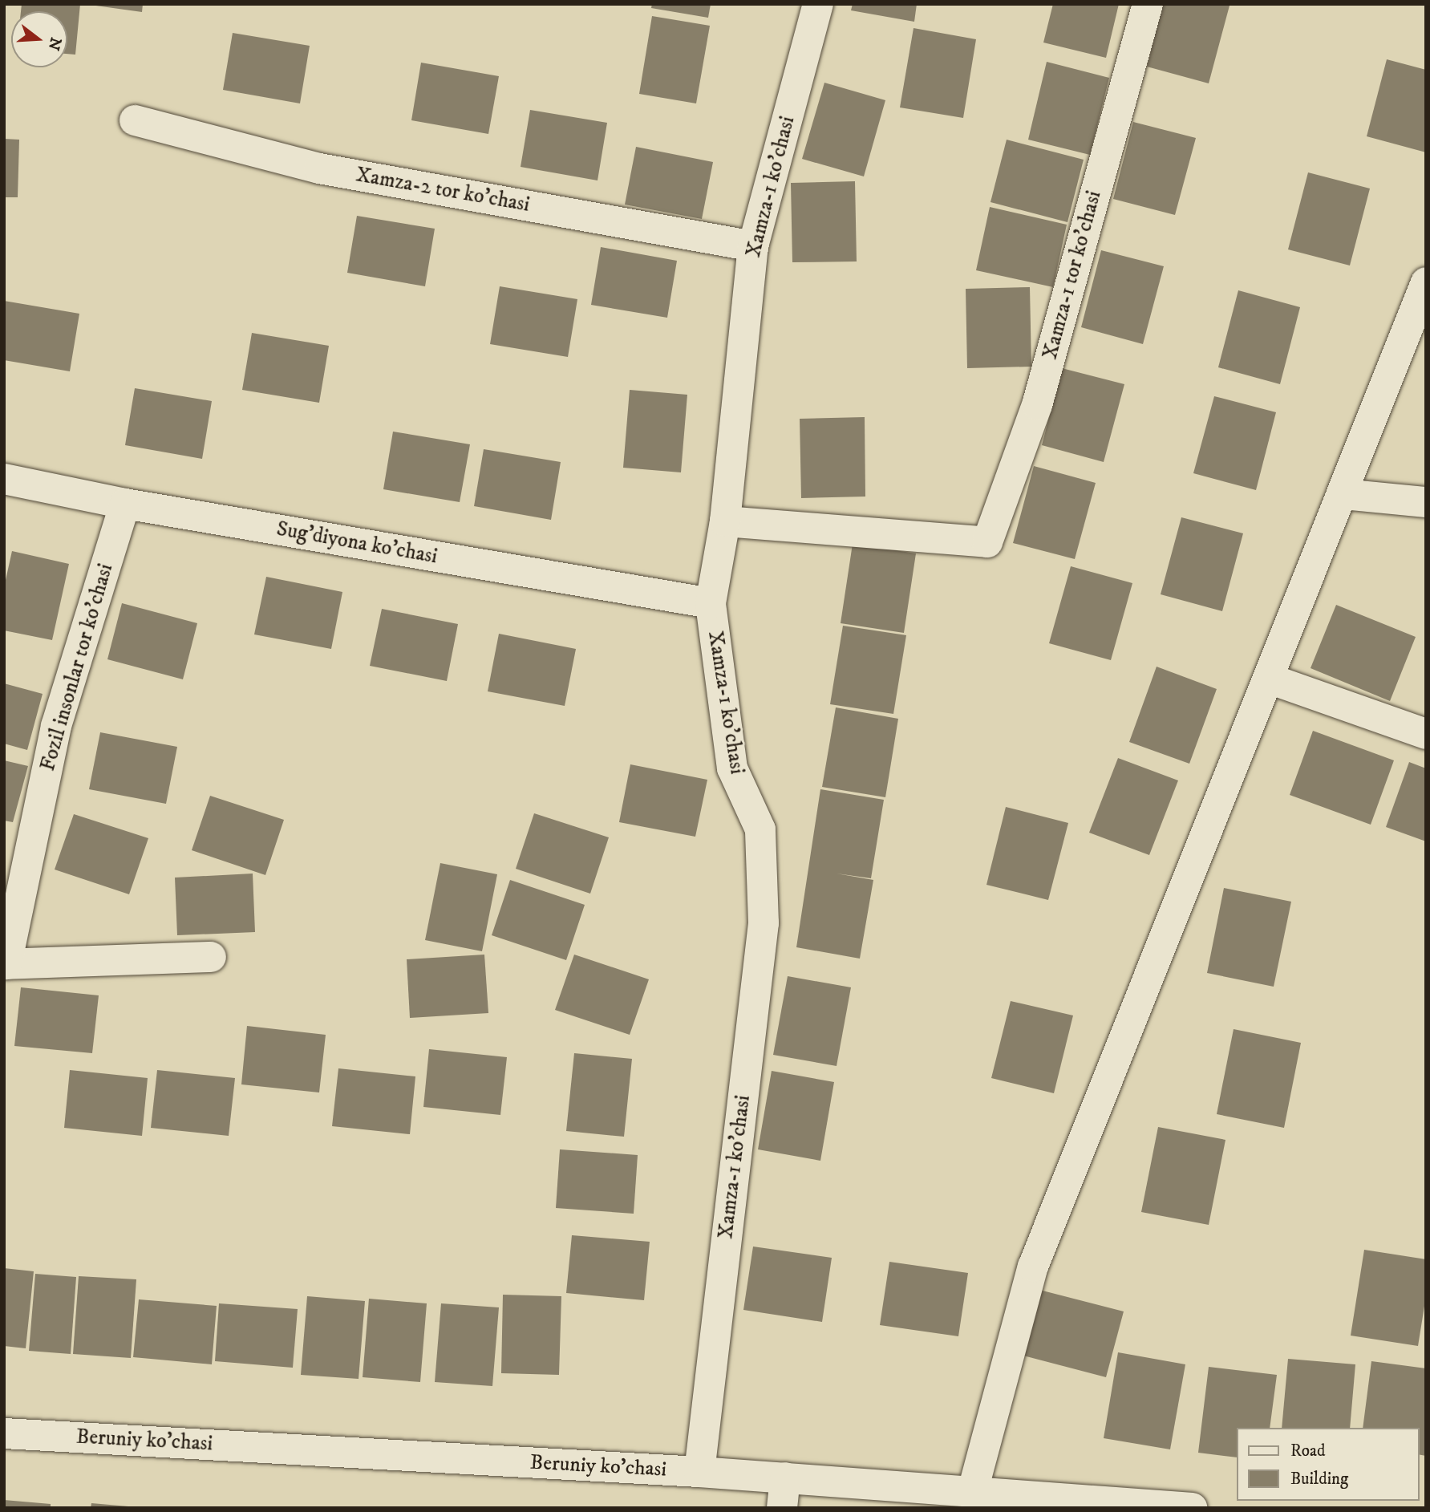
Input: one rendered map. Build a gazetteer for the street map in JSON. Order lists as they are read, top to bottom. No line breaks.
{"streets":{"street":["Xamza-1 ko'chasi","Xamza-2 tor ko'chasi","Xamza-1 tor ko'chasi","Sug'diyona ko'chasi","Fozil insonlar tor ko'chasi","Beruniy ko'chasi"]},"crossings":[["Xamza-1 ko'chasi","Xamza-2 tor ko'chasi"],["Xamza-1 ko'chasi","Xamza-1 tor ko'chasi"],["Xamza-1 ko'chasi","Sug'diyona ko'chasi"],["Xamza-1 ko'chasi","Beruniy ko'chasi"],["Sug'diyona ko'chasi","Fozil insonlar tor ko'chasi"]],"legend":["Road","Building"],"north":"right"}
